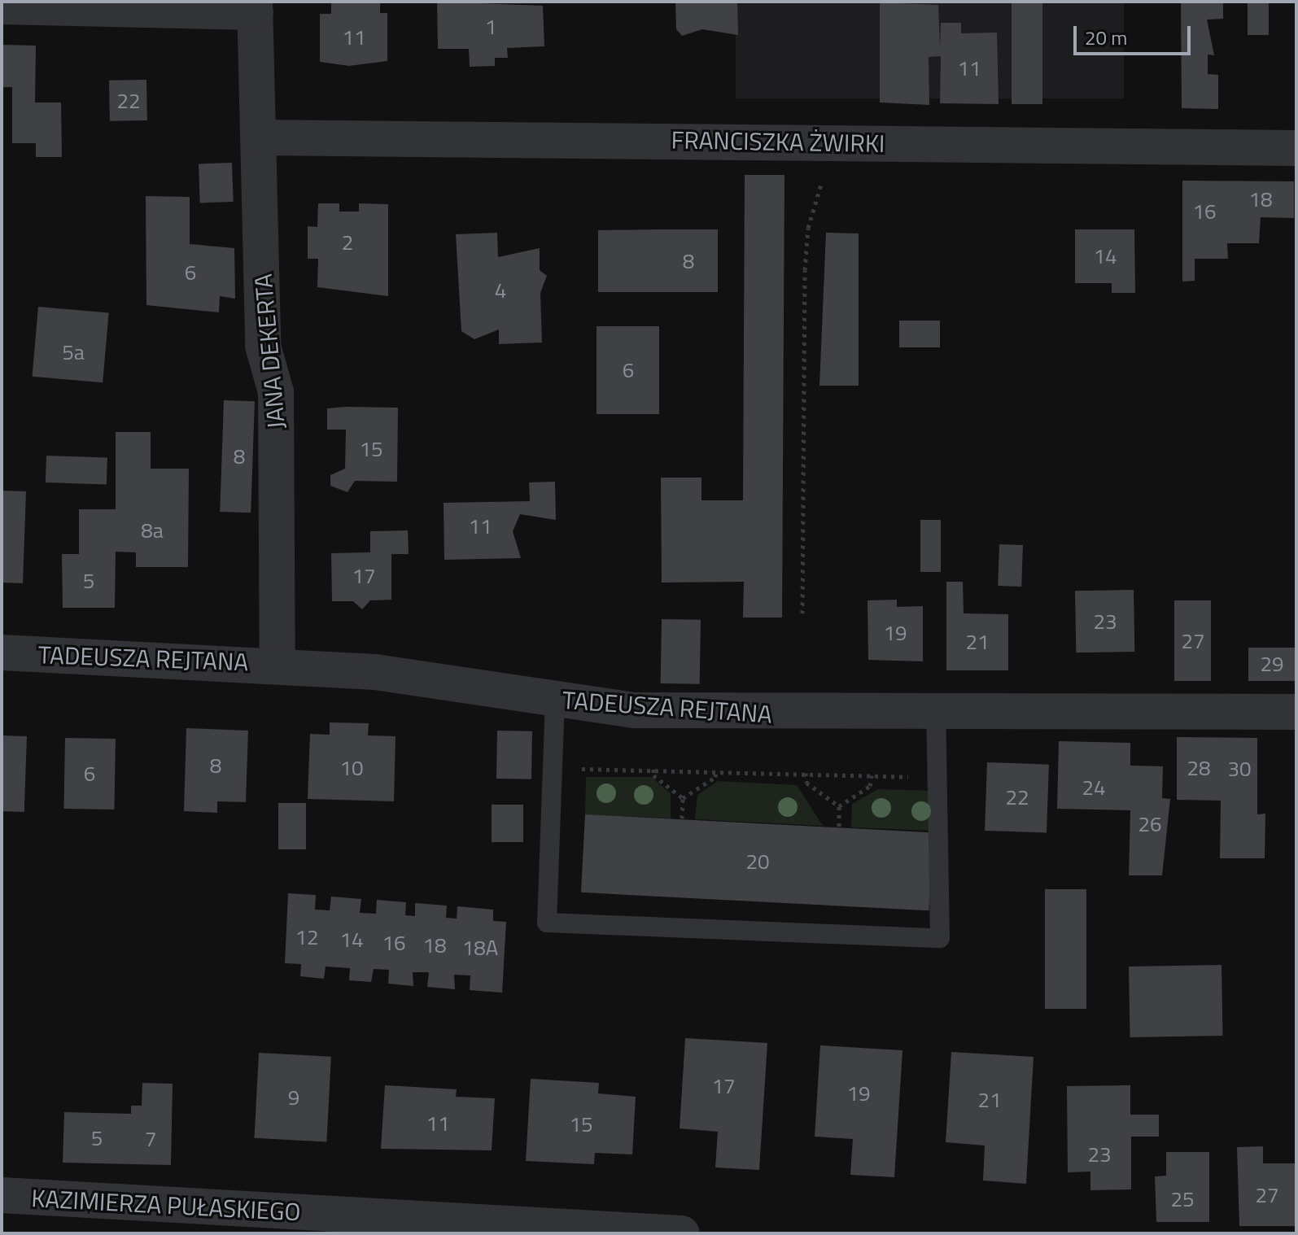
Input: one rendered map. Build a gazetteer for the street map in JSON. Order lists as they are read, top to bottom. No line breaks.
{"streets":{"street":["FRANCISZKA ŻWIRKI","JANA DEKERTA","TADEUSZA REJTANA","KAZIMIERZA PUŁASKIEGO"]},"crossings":[["FRANCISZKA ŻWIRKI","JANA DEKERTA"],["JANA DEKERTA","TADEUSZA REJTANA"]],"house_numbers":["1","11","11","22","18","16","2","14","8","6","4","5a","6","15","8","11","8a","17","5","23","19","27","21","29","8","10","28","30","6","24","22","26","20","12","14","16","18","18A","17","19","9","21","11","15","5","7","23","27","25"],"scale_bar":"20 m"}
